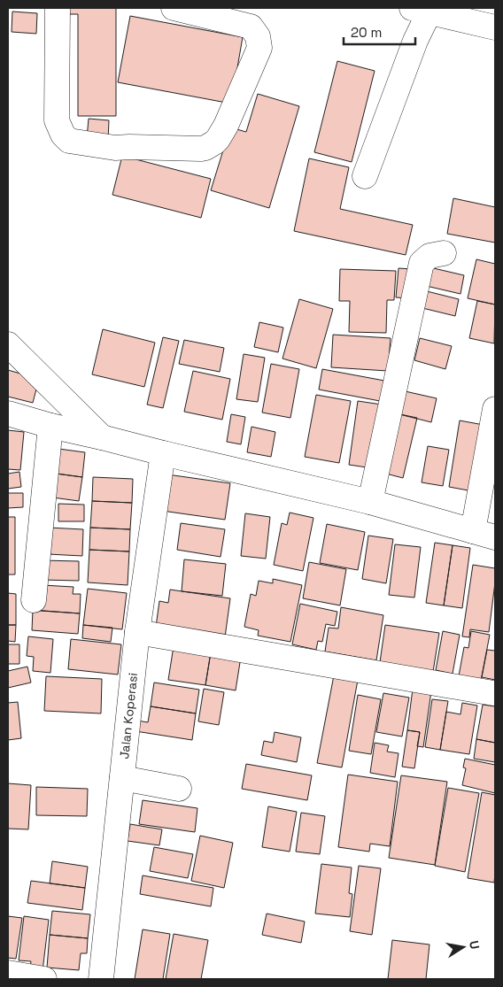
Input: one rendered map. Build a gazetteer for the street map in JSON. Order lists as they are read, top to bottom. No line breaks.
{"streets":{"main road":["Jalan Koperasi"]},"scale_bar":"20 m","north":"right"}
